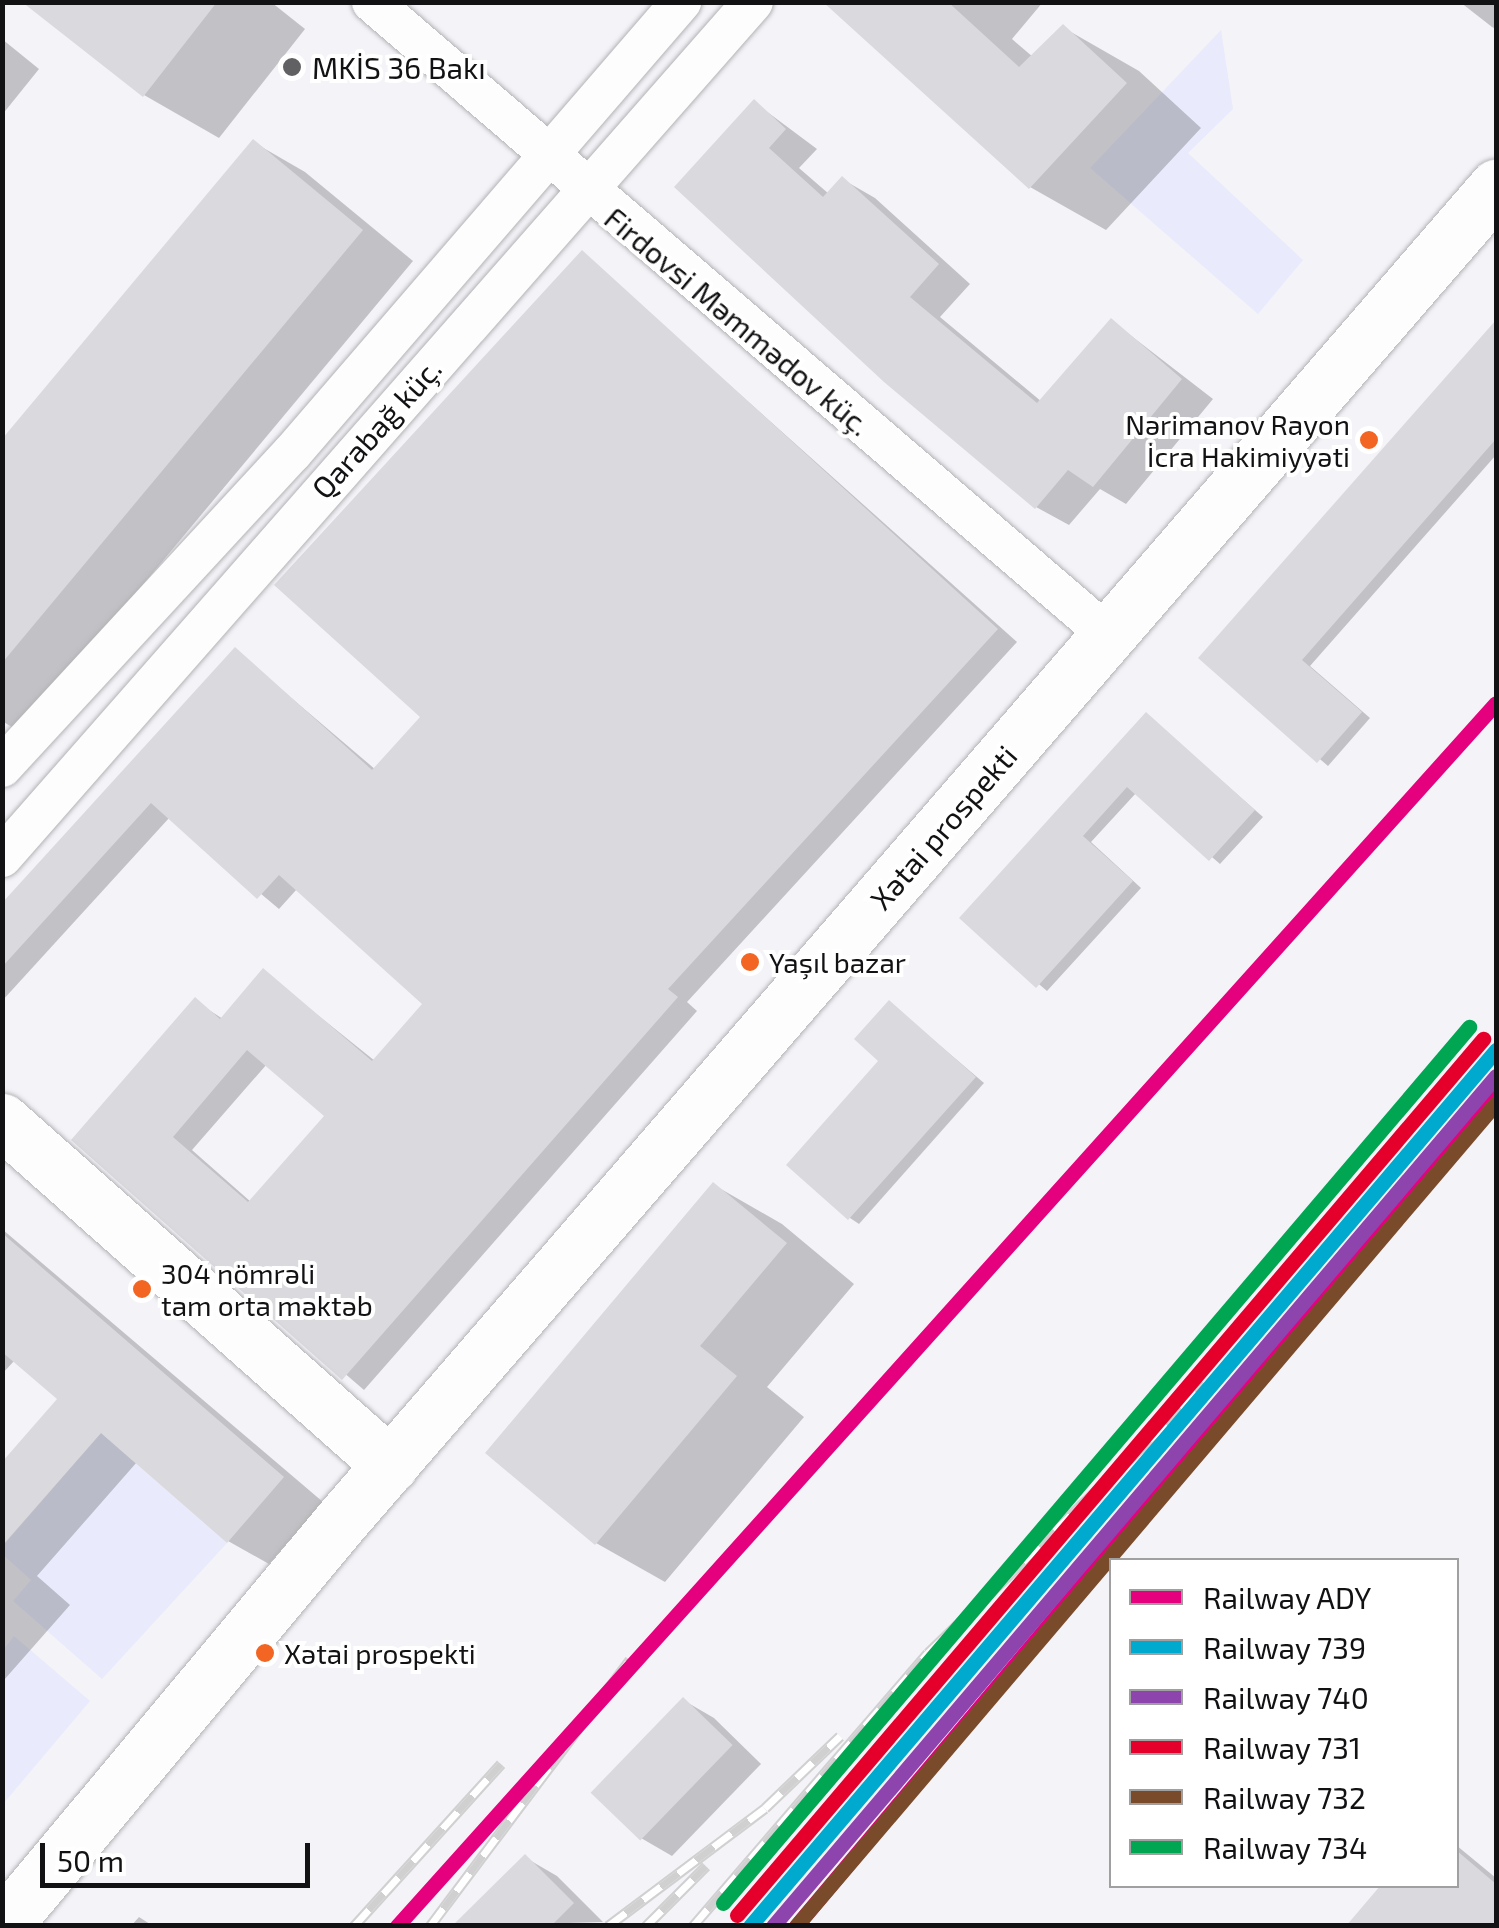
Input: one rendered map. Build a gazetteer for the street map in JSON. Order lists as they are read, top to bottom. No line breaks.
{"streets":{"main road":["Xətai prospekti"],"street":["Firdovsi Məmmədov küç.","Qarabağ küç."]},"crossings":[["Firdovsi Məmmədov küç.","Qarabağ küç."],["Firdovsi Məmmədov küç.","Xətai prospekti"]],"places":["MKİS 36 Bakı","Nərimanov Rayon İcra Hakimiyyəti","Yaşıl bazar","304 nömrəli tam orta məktəb","Xətai prospekti"],"lines":["rail line ADY","rail line 734","rail line 731","rail line 739","rail line 740","rail line 732"],"legend":["Railway ADY","Railway 739","Railway 740","Railway 731","Railway 732","Railway 734"],"scale_bar":"50 m"}
